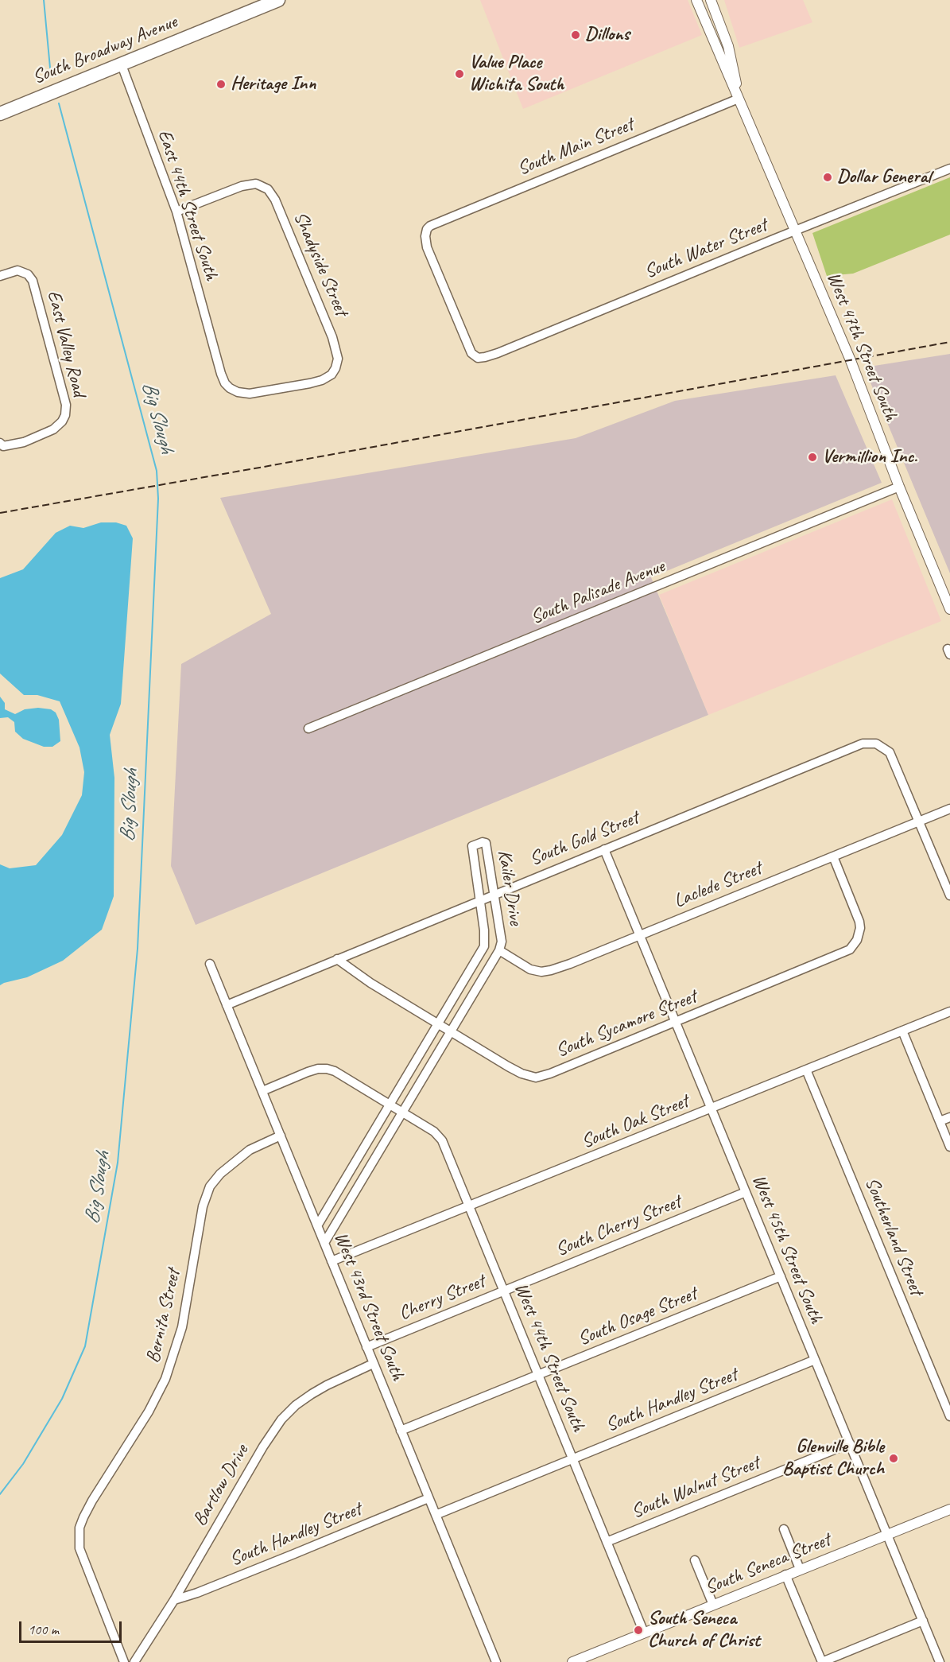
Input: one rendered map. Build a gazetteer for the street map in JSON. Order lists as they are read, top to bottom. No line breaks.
{"streets":{"main road":["South Broadway Avenue"],"street":["South Main Street","East 44th Street South","South Water Street","Shadyside Street","East Valley Road","West 47th Street South","South Palisade Avenue","South Gold Street","Laclede Street","Kailer Drive","South Sycamore Street","South Oak Street","South Cherry Street","Southerland Street","West 45th Street South","Cherry Street","West 43rd Street South","Bernita Street","South Osage Street","West 44th Street South","South Handley Street","Bartlow Drive","South Walnut Street","South Seneca Street"]},"crossings":[["South Broadway Avenue","East 44th Street South"],["South Main Street","South Water Street"],["South Main Street","West 47th Street South"],["East 44th Street South","Shadyside Street"],["South Water Street","West 47th Street South"],["West 47th Street South","South Palisade Avenue"],["South Gold Street","Laclede Street"],["South Gold Street","Kailer Drive"],["South Gold Street","South Sycamore Street"],["South Gold Street","West 45th Street South"],["South Gold Street","West 43rd Street South"],["Laclede Street","Kailer Drive"],["Laclede Street","South Sycamore Street"],["Laclede Street","West 45th Street South"],["Kailer Drive","South Sycamore Street"],["Kailer Drive","West 43rd Street South"],["Kailer Drive","West 44th Street South"],["South Sycamore Street","West 45th Street South"],["South Oak Street","Southerland Street"],["South Oak Street","West 45th Street South"],["South Oak Street","West 43rd Street South"],["South Oak Street","West 44th Street South"],["South Cherry Street","West 45th Street South"],["South Cherry Street","Cherry Street"],["South Cherry Street","West 44th Street South"],["West 45th Street South","South Osage Street"],["West 45th Street South","South Handley Street"],["West 45th Street South","South Walnut Street"],["West 45th Street South","South Seneca Street"],["Cherry Street","West 43rd Street South"],["Cherry Street","West 44th Street South"],["West 43rd Street South","Bernita Street"],["West 43rd Street South","South Osage Street"],["West 43rd Street South","South Handley Street"],["West 43rd Street South","Bartlow Drive"],["South Osage Street","West 44th Street South"],["West 44th Street South","South Handley Street"],["West 44th Street South","South Walnut Street"],["West 44th Street South","South Seneca Street"],["South Handley Street","Bartlow Drive"]],"water":["Big Slough"],"places":["Dillons","Value Place Wichita South","Heritage Inn","Dollar General","Vermillion Inc.","Glenville Bible Baptist Church","South Seneca Church of Christ"],"scale_bar":"100 m"}
